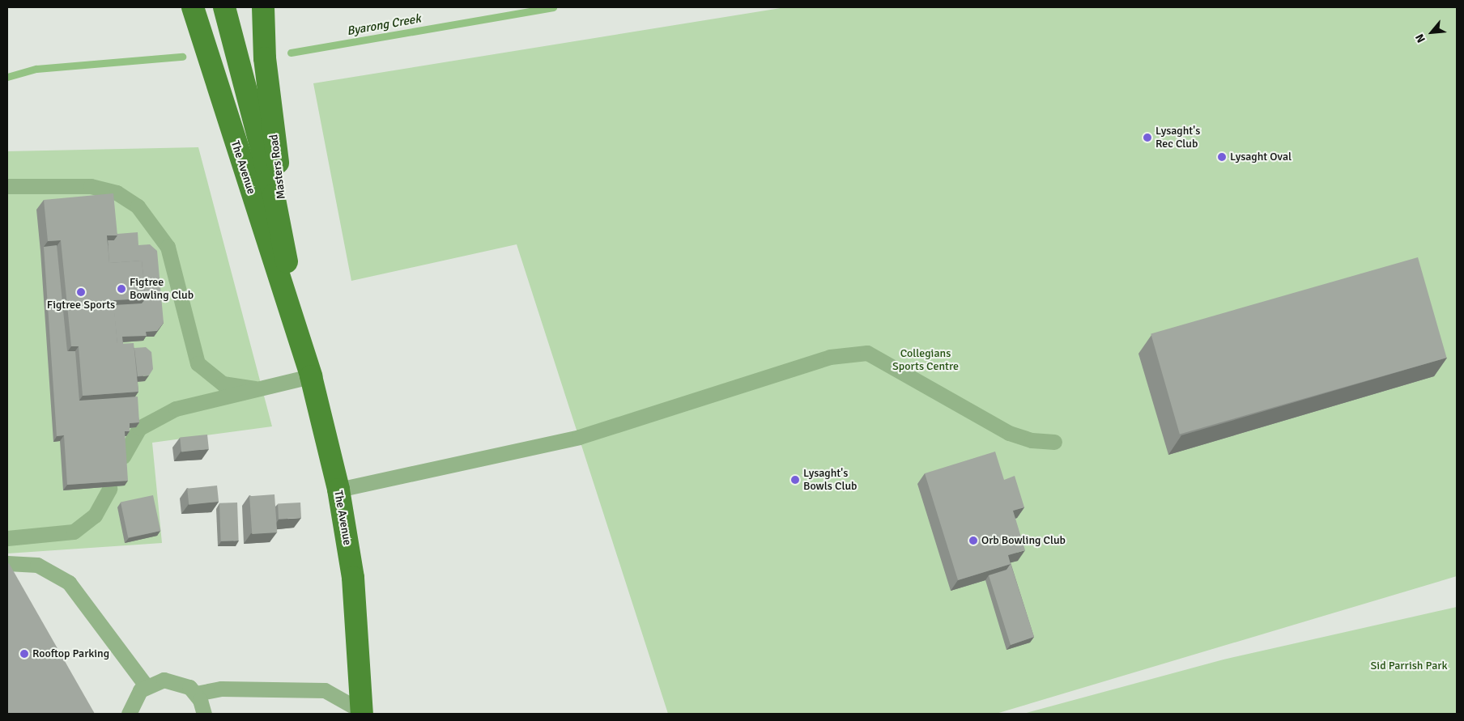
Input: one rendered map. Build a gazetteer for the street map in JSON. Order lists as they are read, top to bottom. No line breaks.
{"streets":{"main road":["Masters Road","The Avenue"]},"crossings":[["Masters Road","The Avenue"]],"water":["Byarong Creek"],"parks":["Collegians Sports Centre","Sid Parrish Park"],"places":["Lysaght's Rec Club","Lysaght Oval","Figtree Bowling Club","Figtree Sports","Lysaght's Bowls Club","Orb Bowling Club","Rooftop Parking"],"north":"bottom left"}
